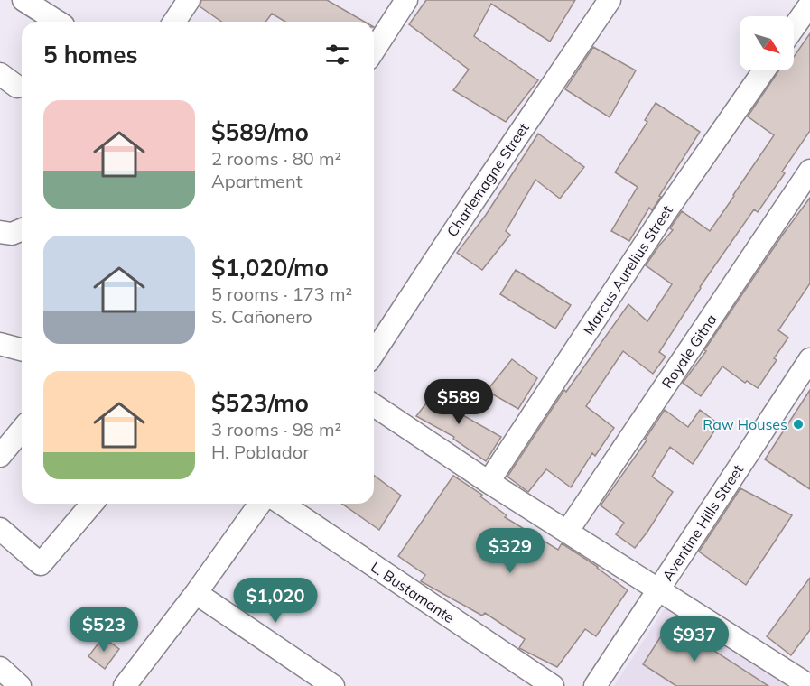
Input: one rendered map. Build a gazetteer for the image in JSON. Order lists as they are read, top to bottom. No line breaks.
{"streets":{"street":["Charlemagne Street","Marcus Aurelius Street","Royale Gitna","Aventine Hills Street","L. Bustamante"]},"places":["Raw Houses"],"north":"bottom right","page":{"heading":"5 homes","list":[{"name":"$589/mo","note":"2 rooms · 80 m² · Apartment"},{"name":"$1,020/mo","note":"5 rooms · 173 m² · S. Cañonero"},{"name":"$523/mo","note":"3 rooms · 98 m² · H. Poblador"}],"price":["$589","$329","$1,020","$523","$937"]}}
